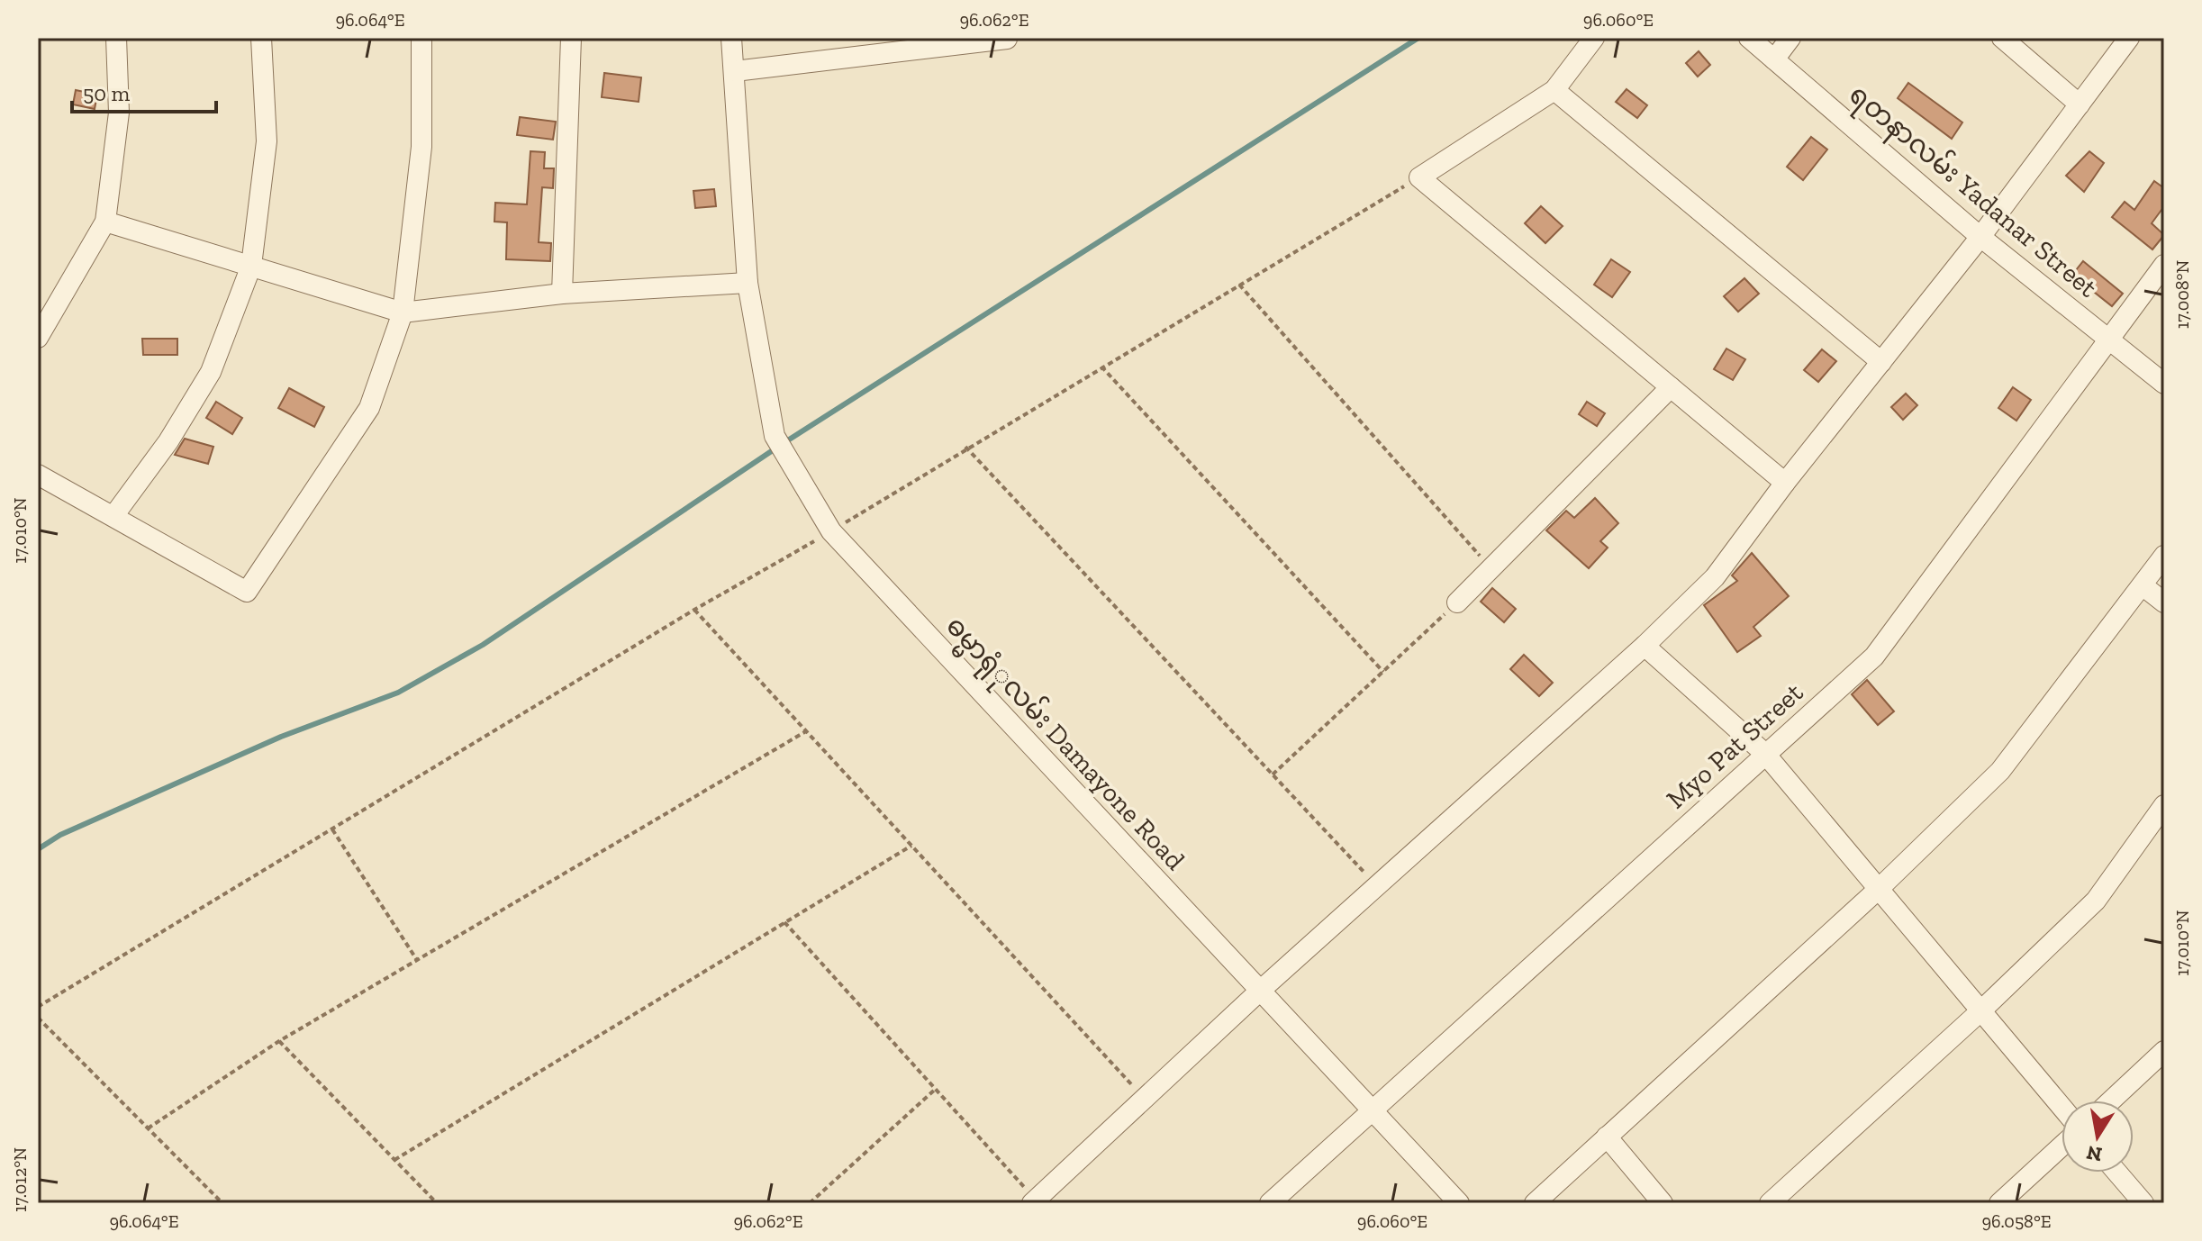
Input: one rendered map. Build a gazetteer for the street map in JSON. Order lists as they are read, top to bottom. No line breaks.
{"streets":{"street":["ရတနာလမ်း Yadanar Street","ဓမ္မာရုံုလမ်း Damayone Road","Myo Pat Street"]},"crossings":[["ရတနာလမ်း Yadanar Street","Myo Pat Street"],["ဓမ္မာရုံုလမ်း Damayone Road","Myo Pat Street"]],"scale_bar":"50 m","north":"bottom","coordinates":["96.064°E","96.062°E","96.060°E","17.008°N","17.010°N","17.012°N","96.058°E"]}
